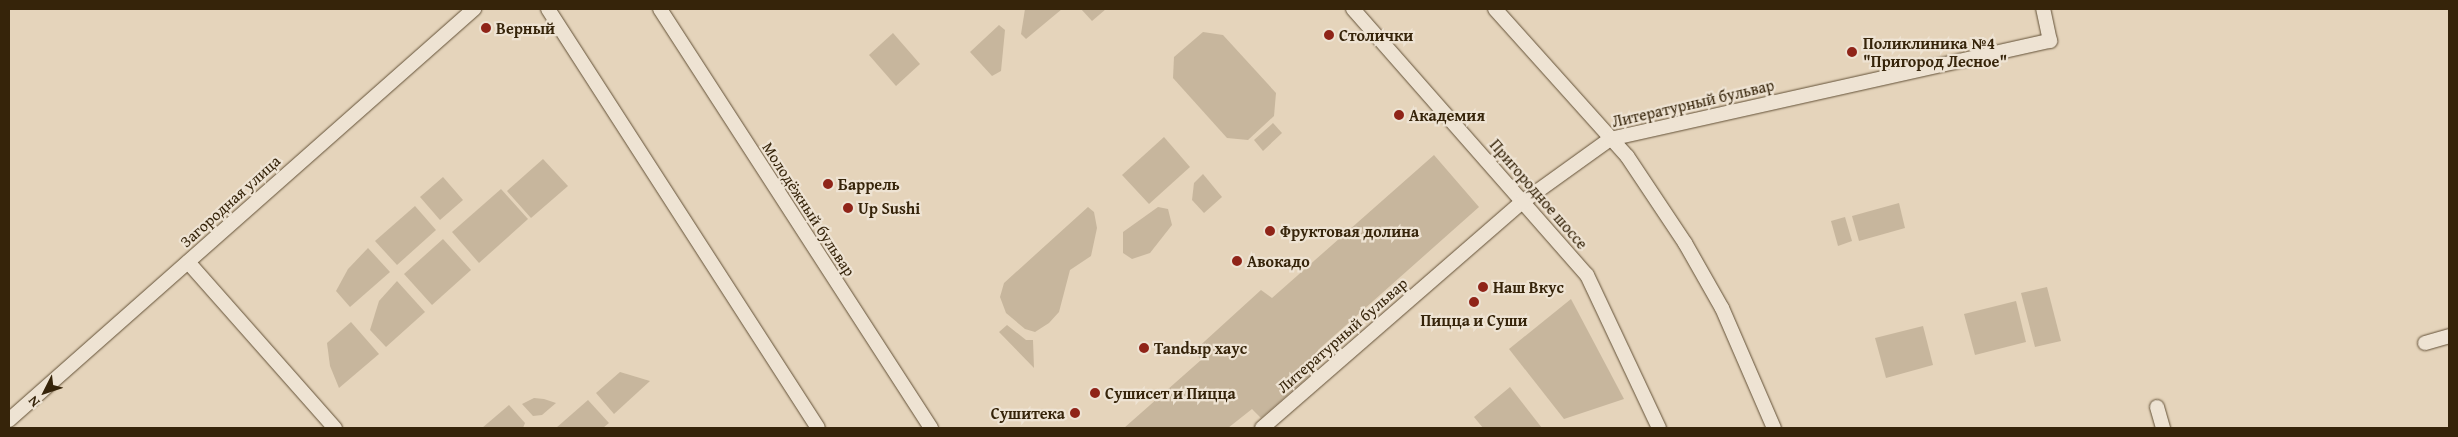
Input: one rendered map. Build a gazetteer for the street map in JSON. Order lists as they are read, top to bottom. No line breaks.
{"streets":{"street":["Литературный бульвар","Пригородное шоссе","Загородная улица","Молодёжный бульвар"]},"crossings":[["Литературный бульвар","Пригородное шоссе"]],"places":["Верный","Столички","Поликлиника №4 \"Пригород Лесное\"","Академия","Баррель","Up Sushi","Фруктовая долина","Авокадо","Наш Вкус","Пицца и Суши","Tandыр хаус","Сушисет и Пицца","Сушитека"],"north":"bottom left"}
